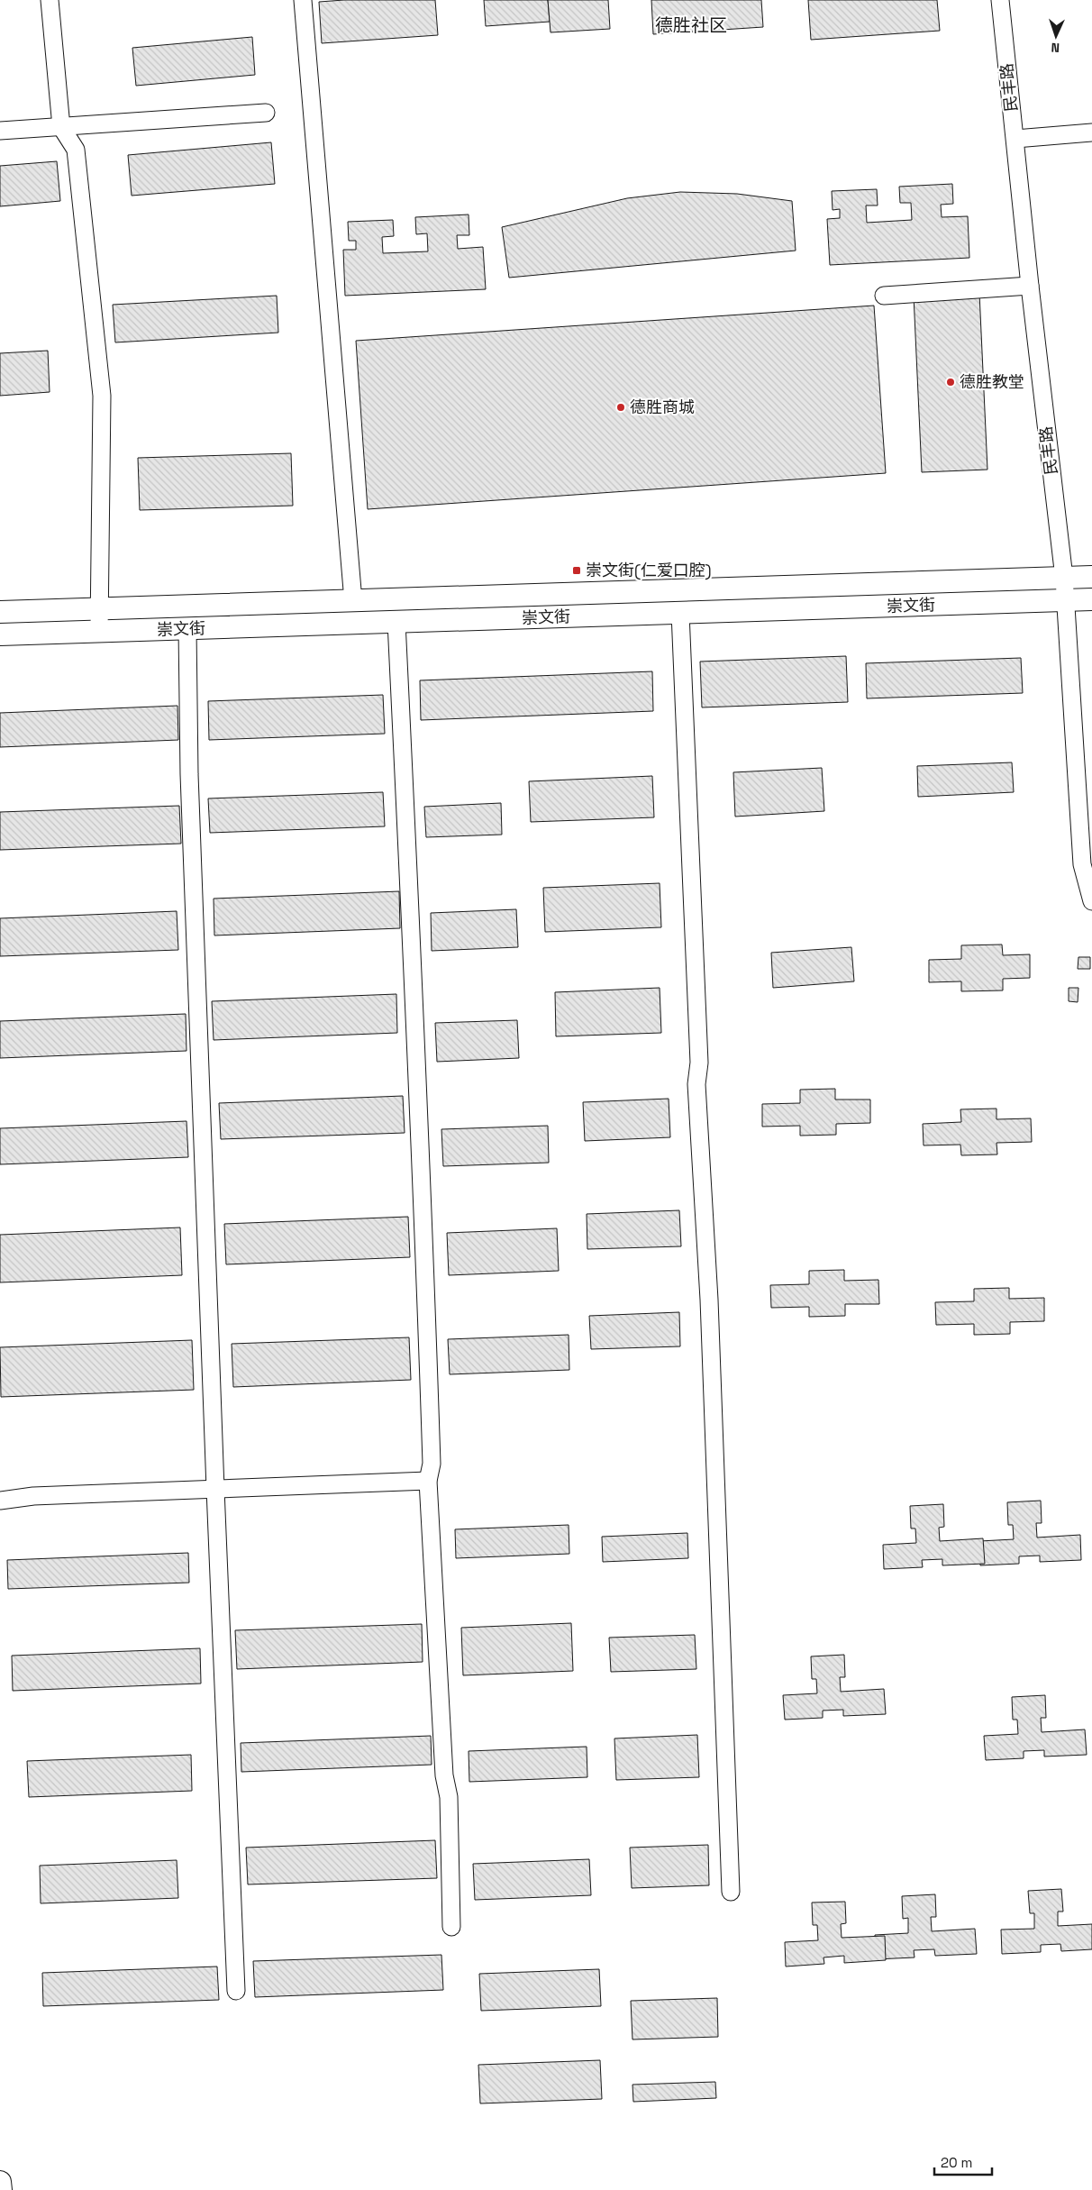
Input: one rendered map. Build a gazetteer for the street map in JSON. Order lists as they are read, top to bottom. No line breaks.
{"streets":{"street":["民丰路","崇文街"]},"crossings":[["民丰路","崇文街"]],"districts":["德胜社区"],"places":{"other":["德胜教堂","德胜商城"],"transit":["崇文街(仁爱口腔)"]},"scale_bar":"20 m","north":"bottom"}
